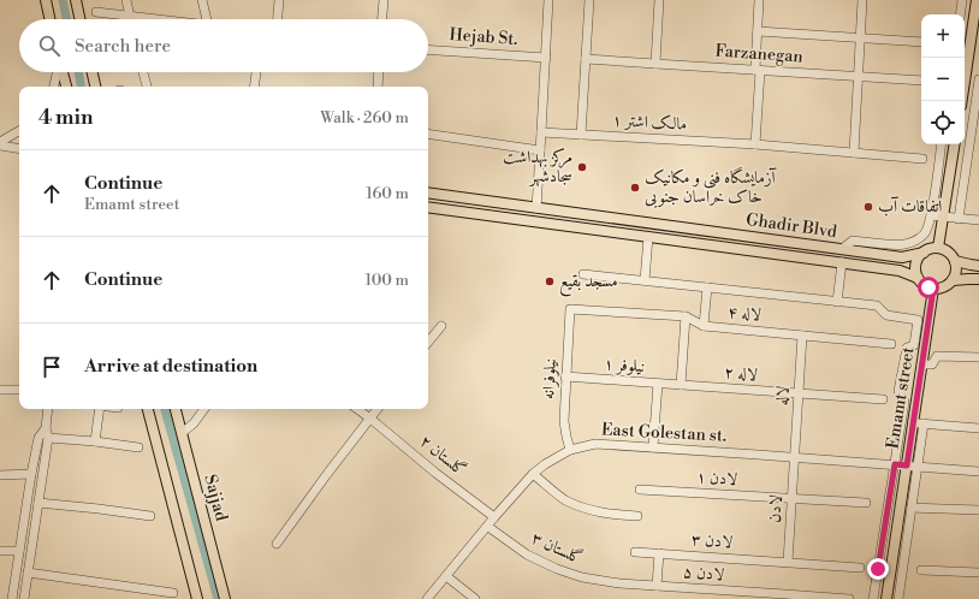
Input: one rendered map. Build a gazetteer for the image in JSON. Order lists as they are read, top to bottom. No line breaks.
{"streets":{"main road":["Ghadir Blvd","Emamt street","Sajjad"],"street":["Hejab St.","Farzanegan","مالک اشتر ۱","لاله ۴","نیلوفر ۱","لاله ۲","نیلوفرانه","لاله","East Golestan st.","گلستان ۲","لادن ۱","لادن","لادن ۳","گلستان ۳","لادن ۵"]},"crossings":[["Ghadir Blvd","Emamt street"],["لاله ۴","نیلوفرانه"],["لاله ۴","لاله"],["نیلوفر ۱","لاله ۲"],["نیلوفر ۱","نیلوفرانه"],["لاله ۲","لاله"],["نیلوفرانه","East Golestan st."],["لاله","East Golestan st."],["لاله","لادن"],["Emamt street","East Golestan st."],["East Golestan st.","گلستان ۲"],["East Golestan st.","لادن"],["East Golestan st.","گلستان ۳"],["لادن ۱","لادن"],["لادن","لادن ۳"],["گلستان ۳","لادن ۵"]],"places":["مرکز بهداشت سجادشهر","آزمایشگاه فنی و مکانیک خاک خراسان جنوبی","اتفاقات آب","مسجد بقیع"],"page":{"map_buttons":["+","−"],"search":"Search here","heading":["4 min","Walk · 260 m"],"list":[["Continue","Emamt street","160 m"],["Continue","100 m"],"Arrive at destination"]}}
